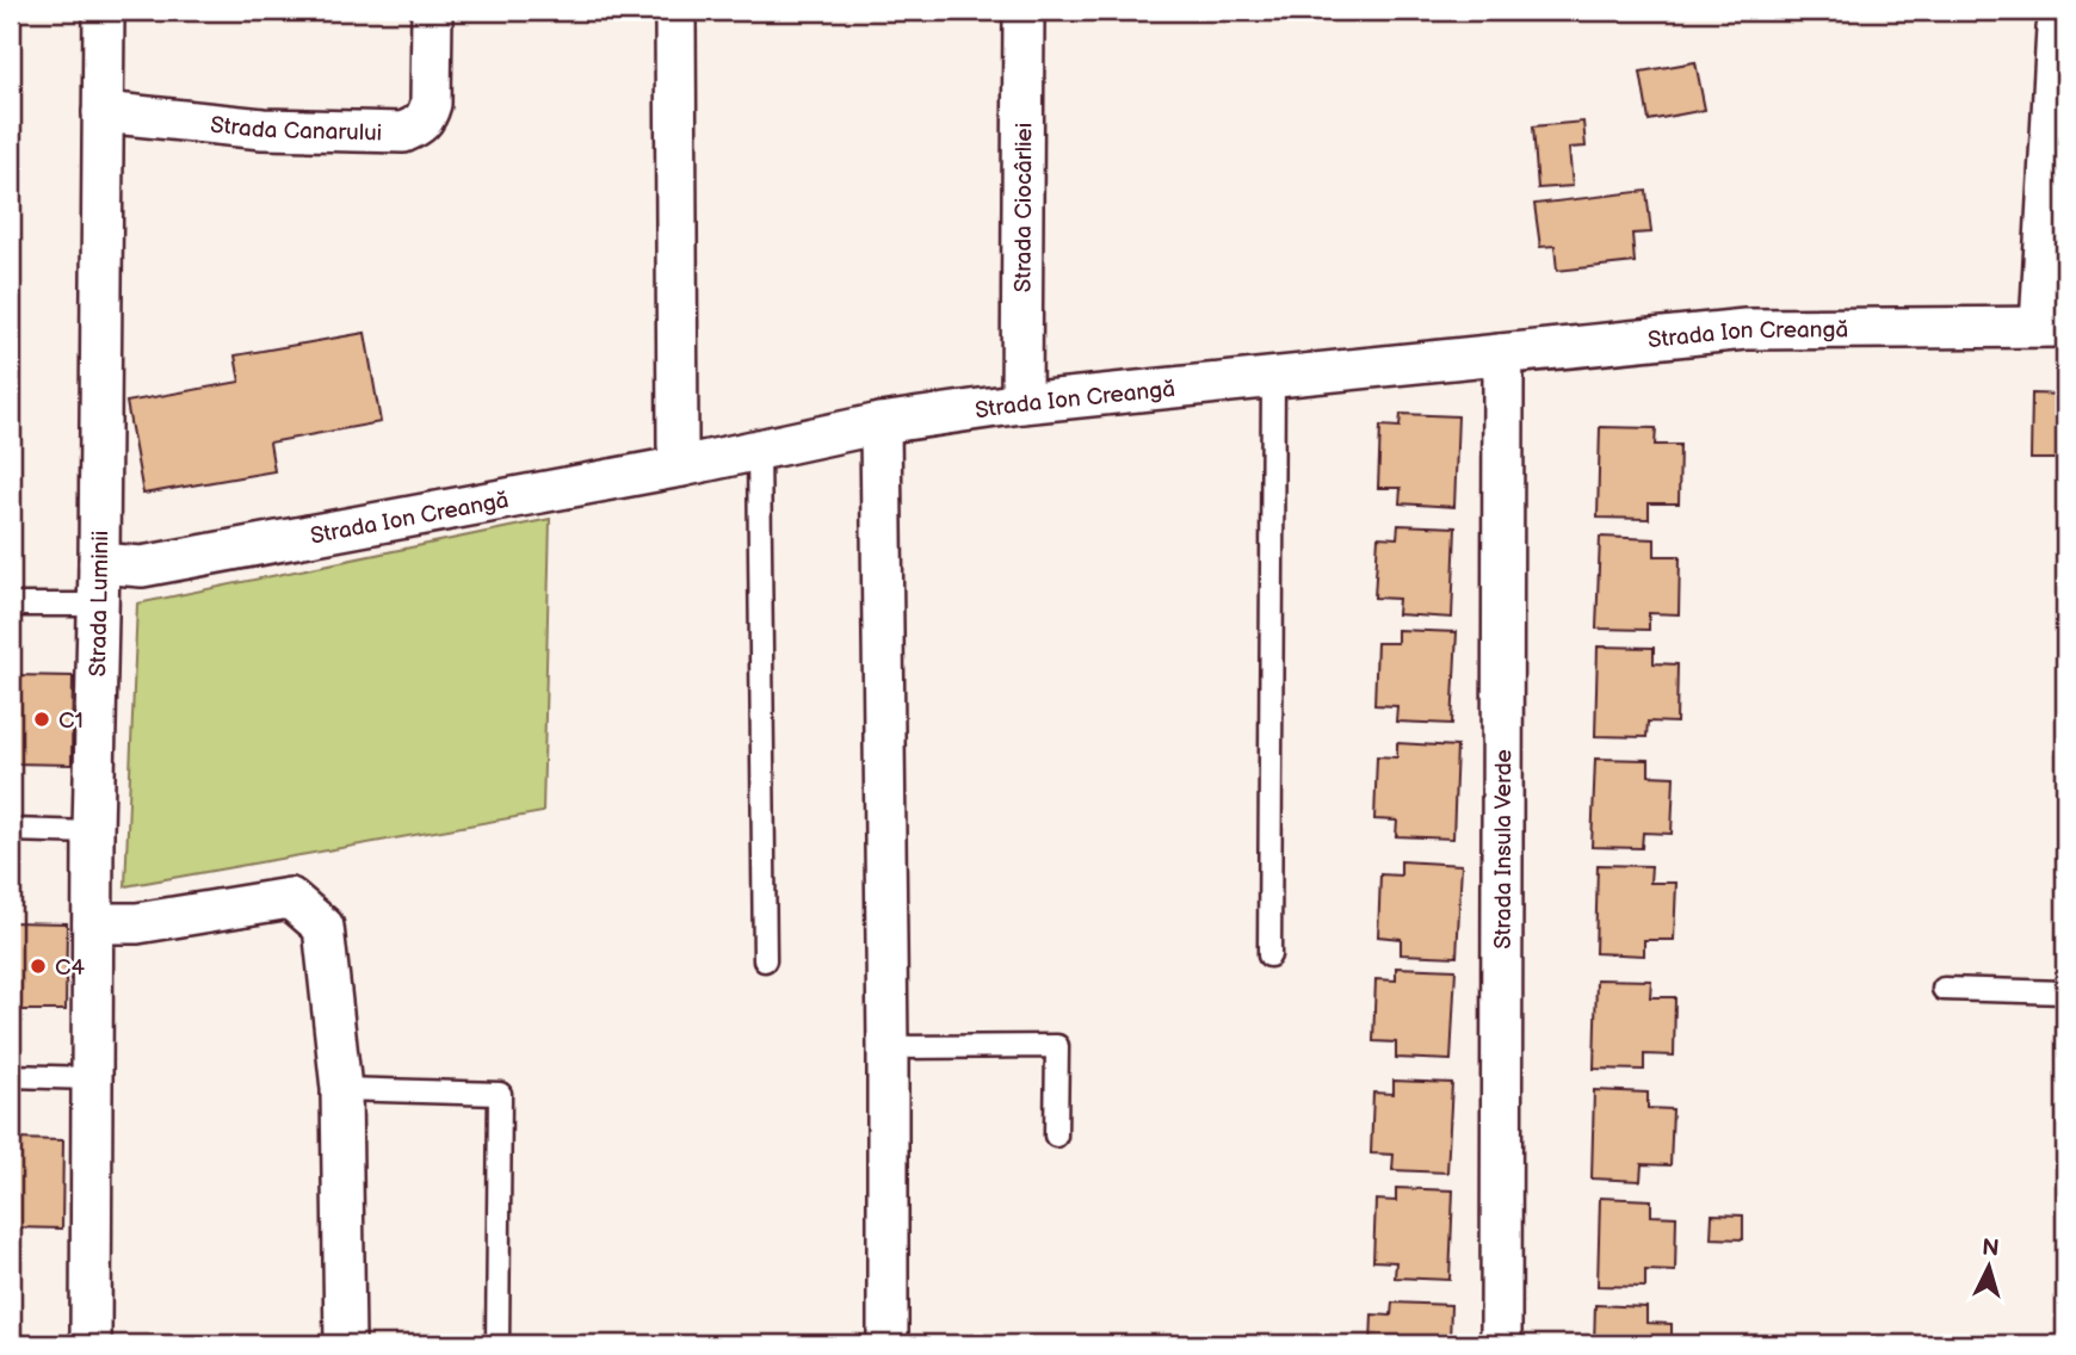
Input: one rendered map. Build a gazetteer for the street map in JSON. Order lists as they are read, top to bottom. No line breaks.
{"streets":{"street":["Strada Canarului","Strada Ciocârliei","Strada Ion Creangă","Strada Luminii","Strada Insula Verde"]},"crossings":[["Strada Canarului","Strada Luminii"],["Strada Ciocârliei","Strada Ion Creangă"],["Strada Ion Creangă","Strada Luminii"],["Strada Ion Creangă","Strada Insula Verde"]],"places":["C1","C4"],"north":"top"}
